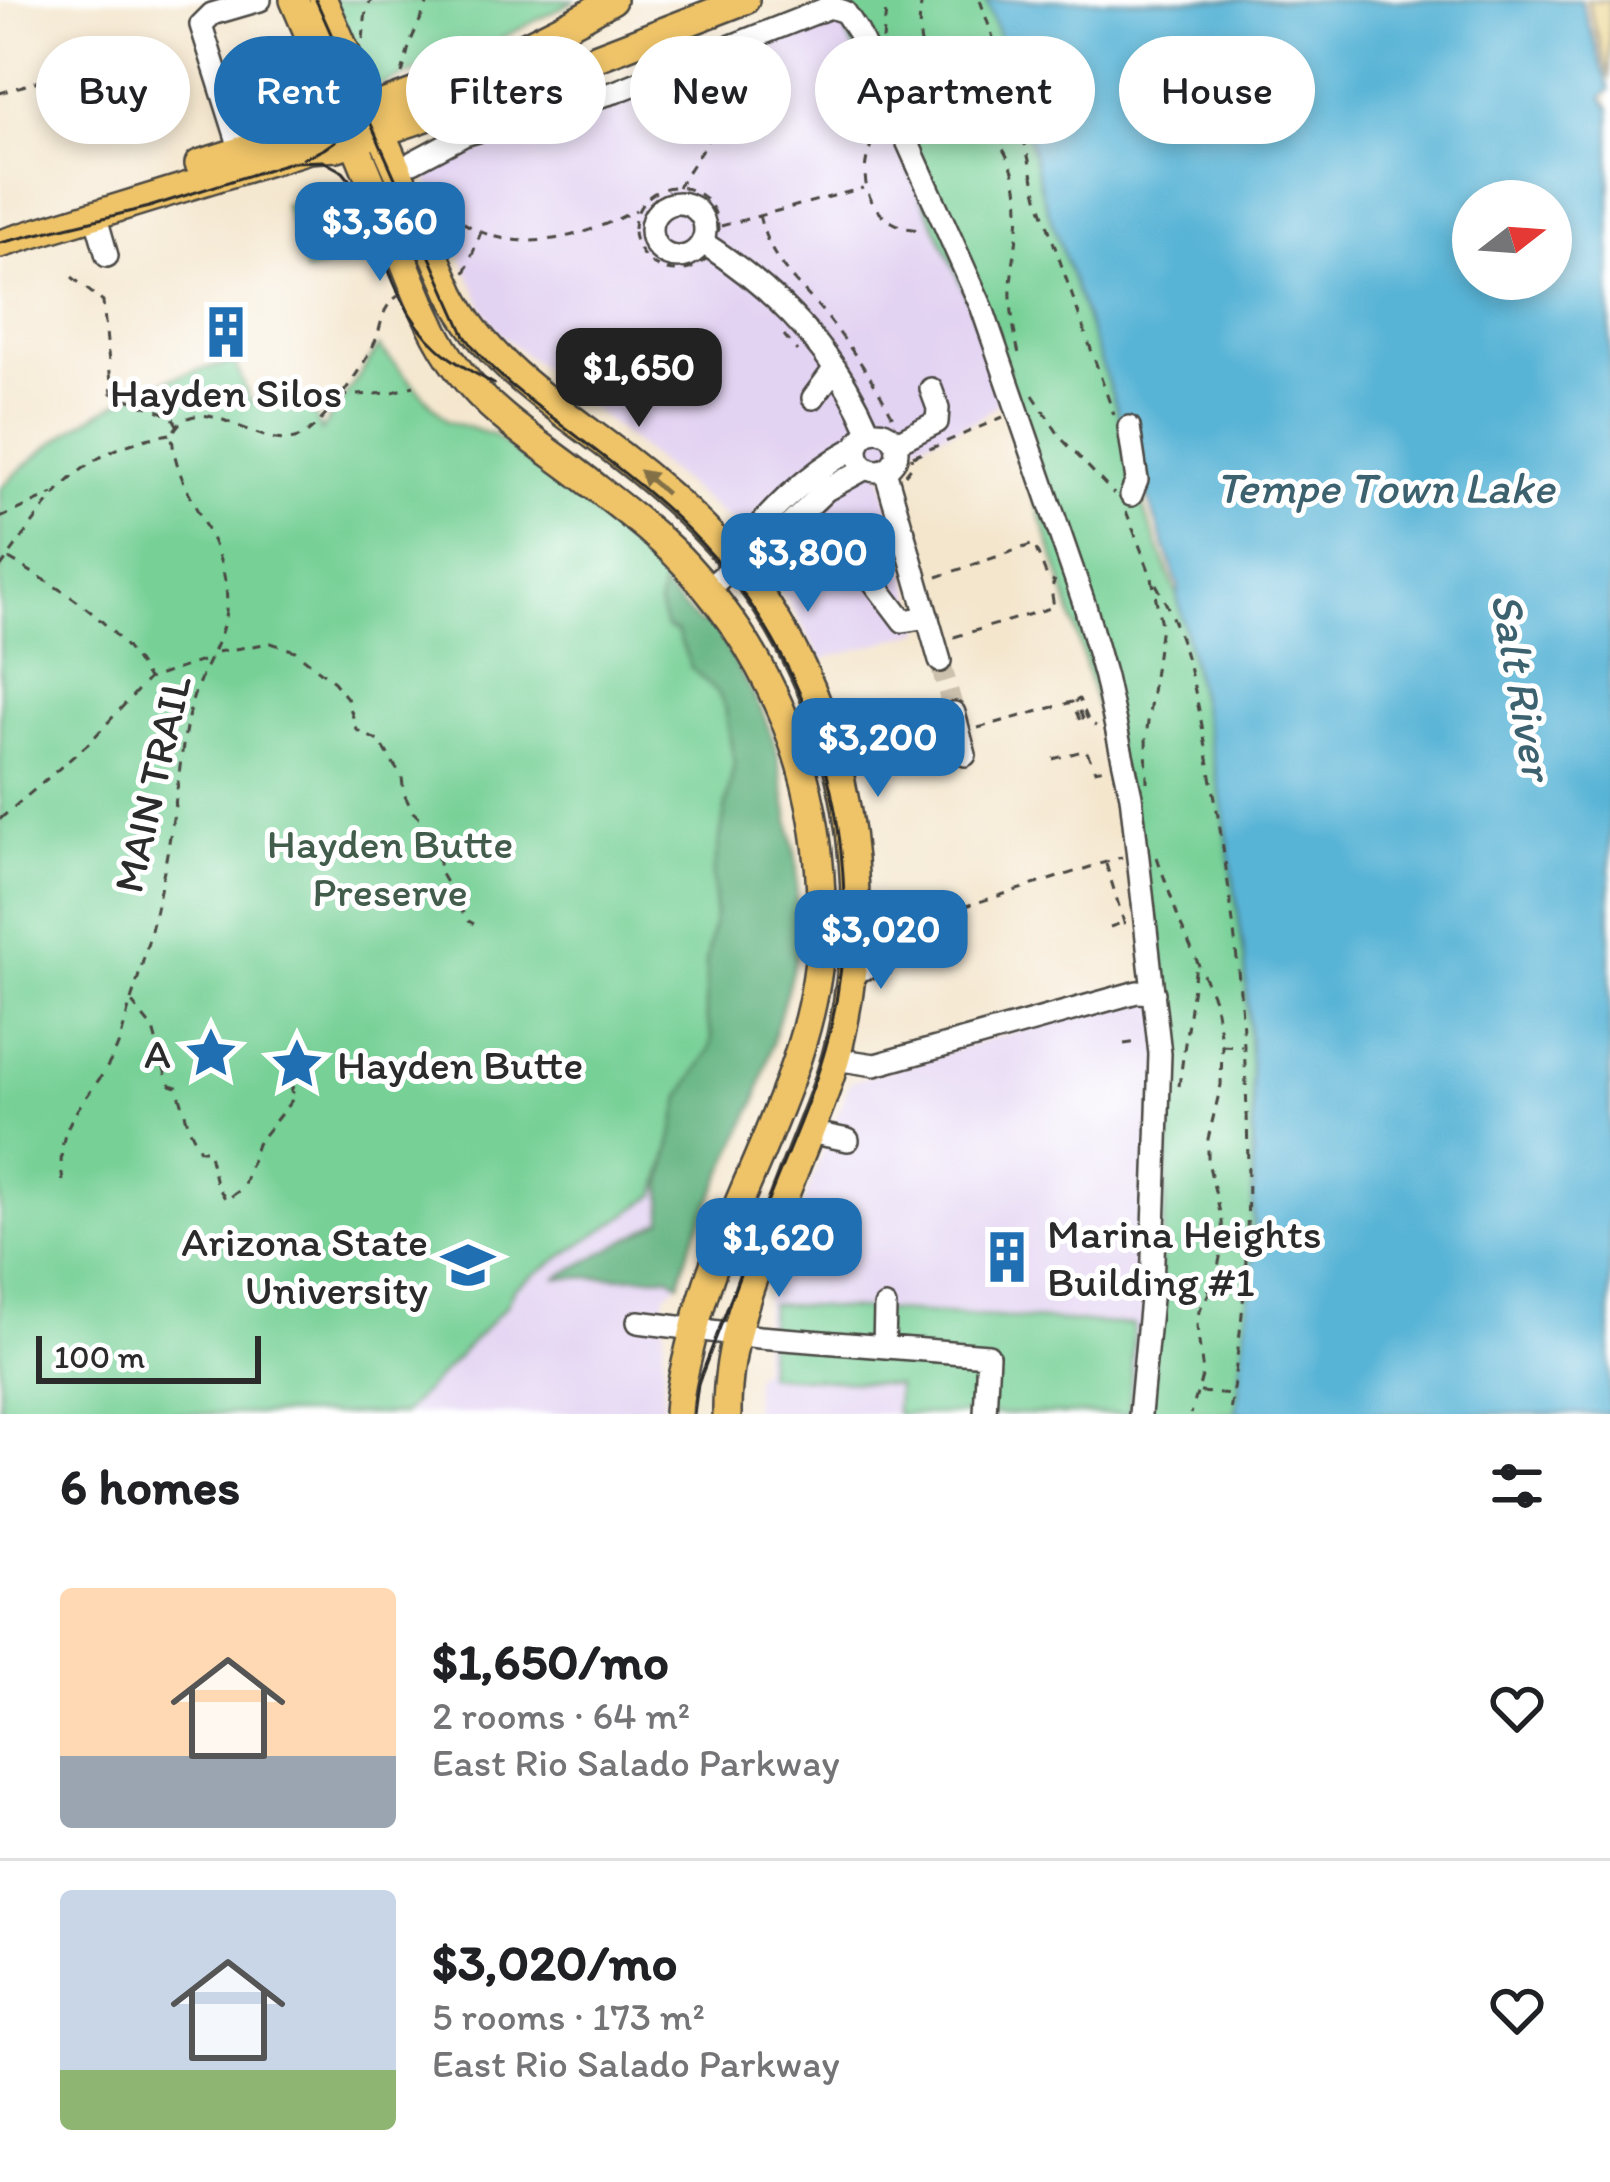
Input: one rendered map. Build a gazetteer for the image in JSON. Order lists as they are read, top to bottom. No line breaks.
{"streets":{"path":["MAIN TRAIL"]},"water":["Tempe Town Lake","Salt River"],"parks":["Hayden Butte Preserve"],"places":{"building":["Hayden Silos","Marina Heights Building #1"],"place":["A","Hayden Butte"],"school or university":["Arizona State University"]},"scale_bar":"100 m","north":"right","page":{"chip":["Buy","Rent","Filters","New","Apartment","House"],"price":["$3,360","$1,650","$3,800","$3,200","$3,020","$1,620"],"scale":"100 m","heading":"6 homes","list":[{"name":"$1,650/mo","note":"2 rooms · 64 m² · East Rio Salado Parkway"},{"name":"$3,020/mo","note":"5 rooms · 173 m² · East Rio Salado Parkway"}]}}
